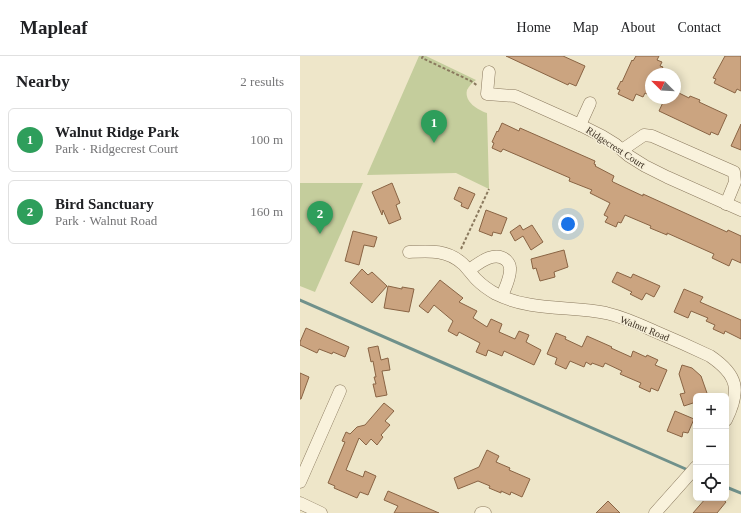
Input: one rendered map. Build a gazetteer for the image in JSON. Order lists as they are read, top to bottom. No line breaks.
{"streets":{"street":["Ridgecrest Court","Walnut Road"]},"north":"top left","page":{"header":"Mapleaf","nav":["Home","Map","About","Contact"],"heading":["Nearby","2 results"],"list":[{"mark":"1","name":"Walnut Ridge Park","note":"Park · Ridgecrest Court","value":"100 m"},{"mark":"2","name":"Bird Sanctuary","note":"Park · Walnut Road","value":"160 m"}],"pins":["1","2"],"map_buttons":["+","−"]}}
